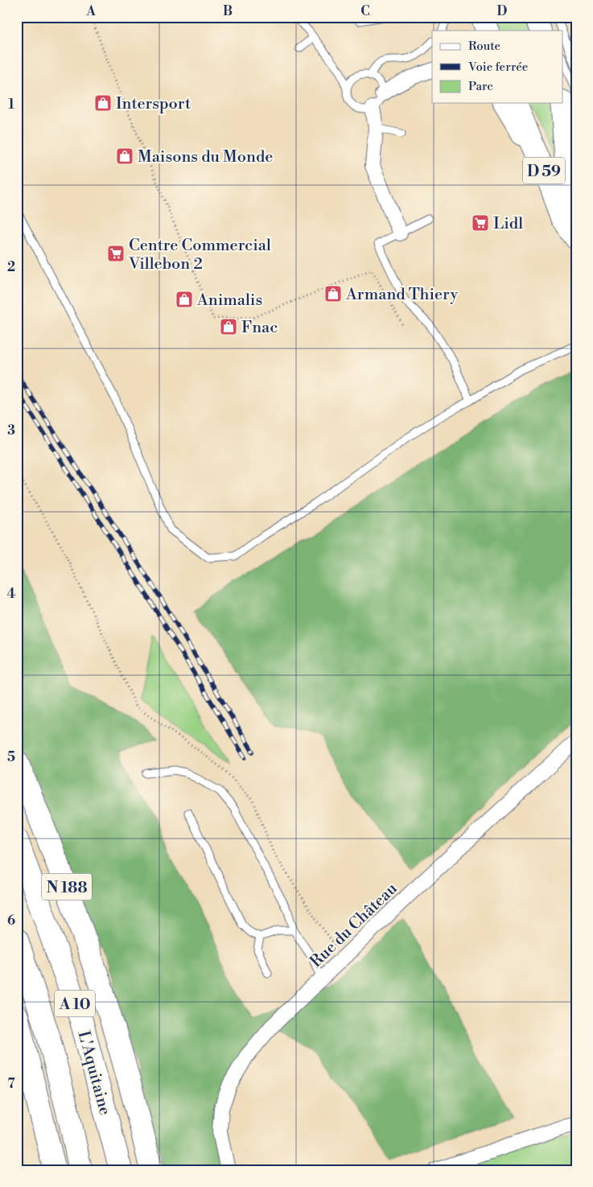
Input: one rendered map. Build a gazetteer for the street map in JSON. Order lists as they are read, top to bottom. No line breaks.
{"streets":{"main road":["D 59","N 188","A 10","L'Aquitaine"],"street":["Rue du Château"]},"places":{"shop":["Intersport","Maisons du Monde","Armand Thiery","Animalis","Fnac"],"supermarket":["Lidl","Centre Commercial Villebon 2"]},"legend":["Route","Voie ferrée","Parc"],"grid":{"columns":["A","B","C","D"],"rows":["1","2","3","4","5","6","7"]}}
